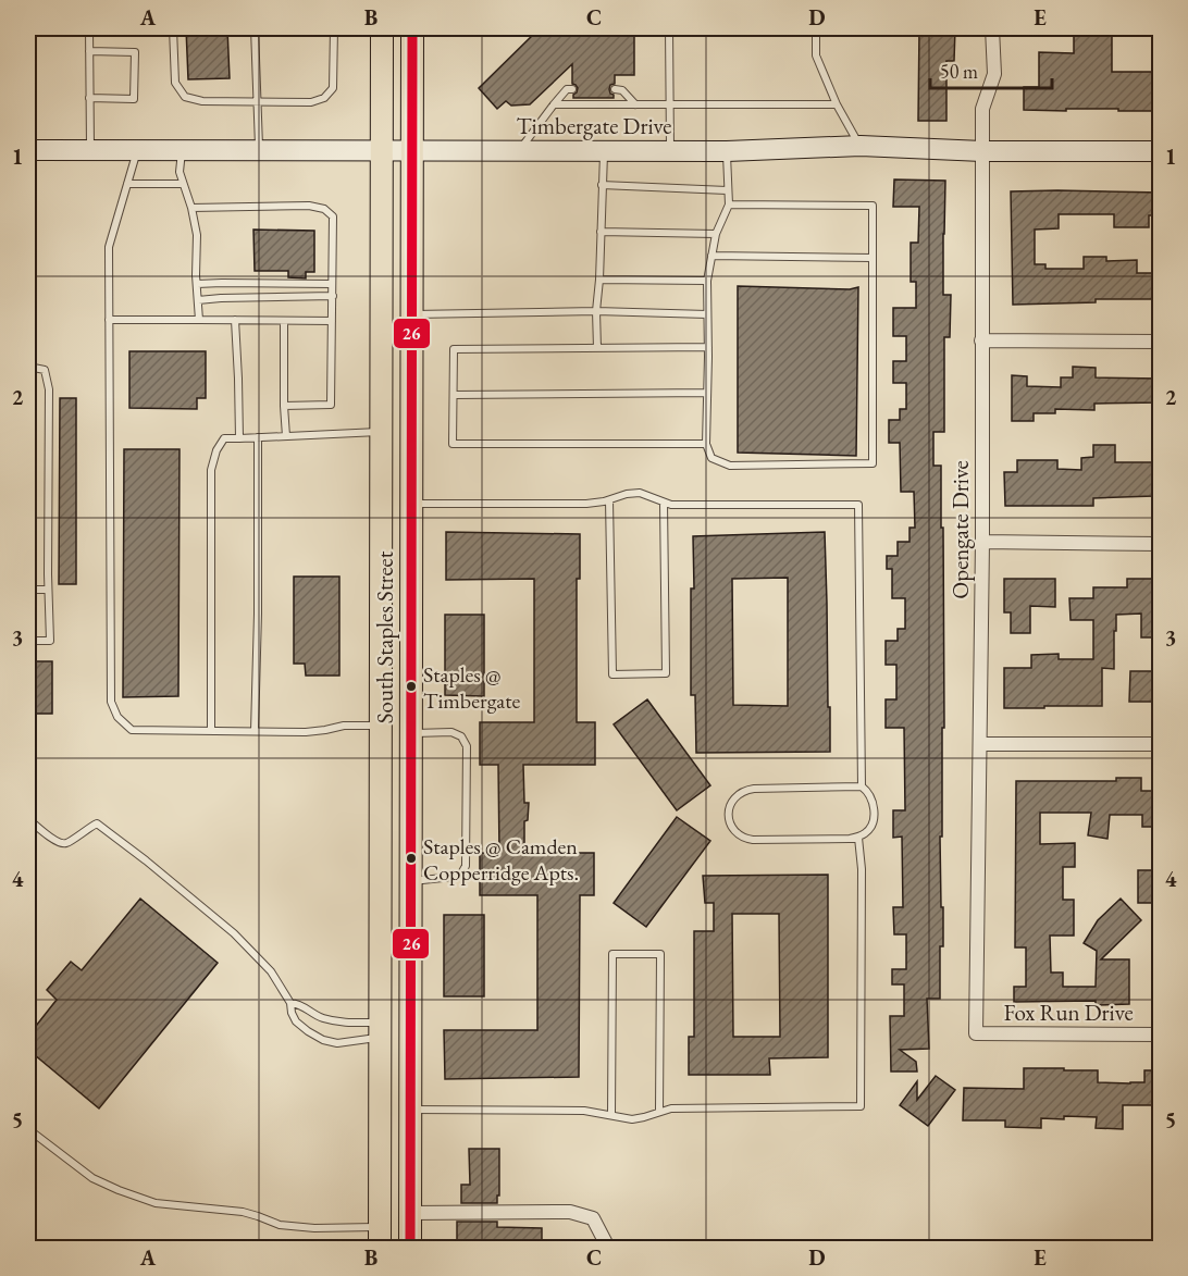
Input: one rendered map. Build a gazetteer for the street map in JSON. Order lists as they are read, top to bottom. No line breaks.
{"streets":{"main road":["South Staples Street"],"street":["Timbergate Drive","Opengate Drive","Fox Run Drive"]},"crossings":[["Timbergate Drive","Opengate Drive"],["Timbergate Drive","South Staples Street"],["Opengate Drive","Fox Run Drive"]],"places":["Staples @ Timbergate","Staples @ Camden Copperridge Apts."],"lines":["transit line 26"],"scale_bar":"50 m","grid":{"columns":["A","B","C","D","E"],"rows":["1","2","3","4","5"]}}
